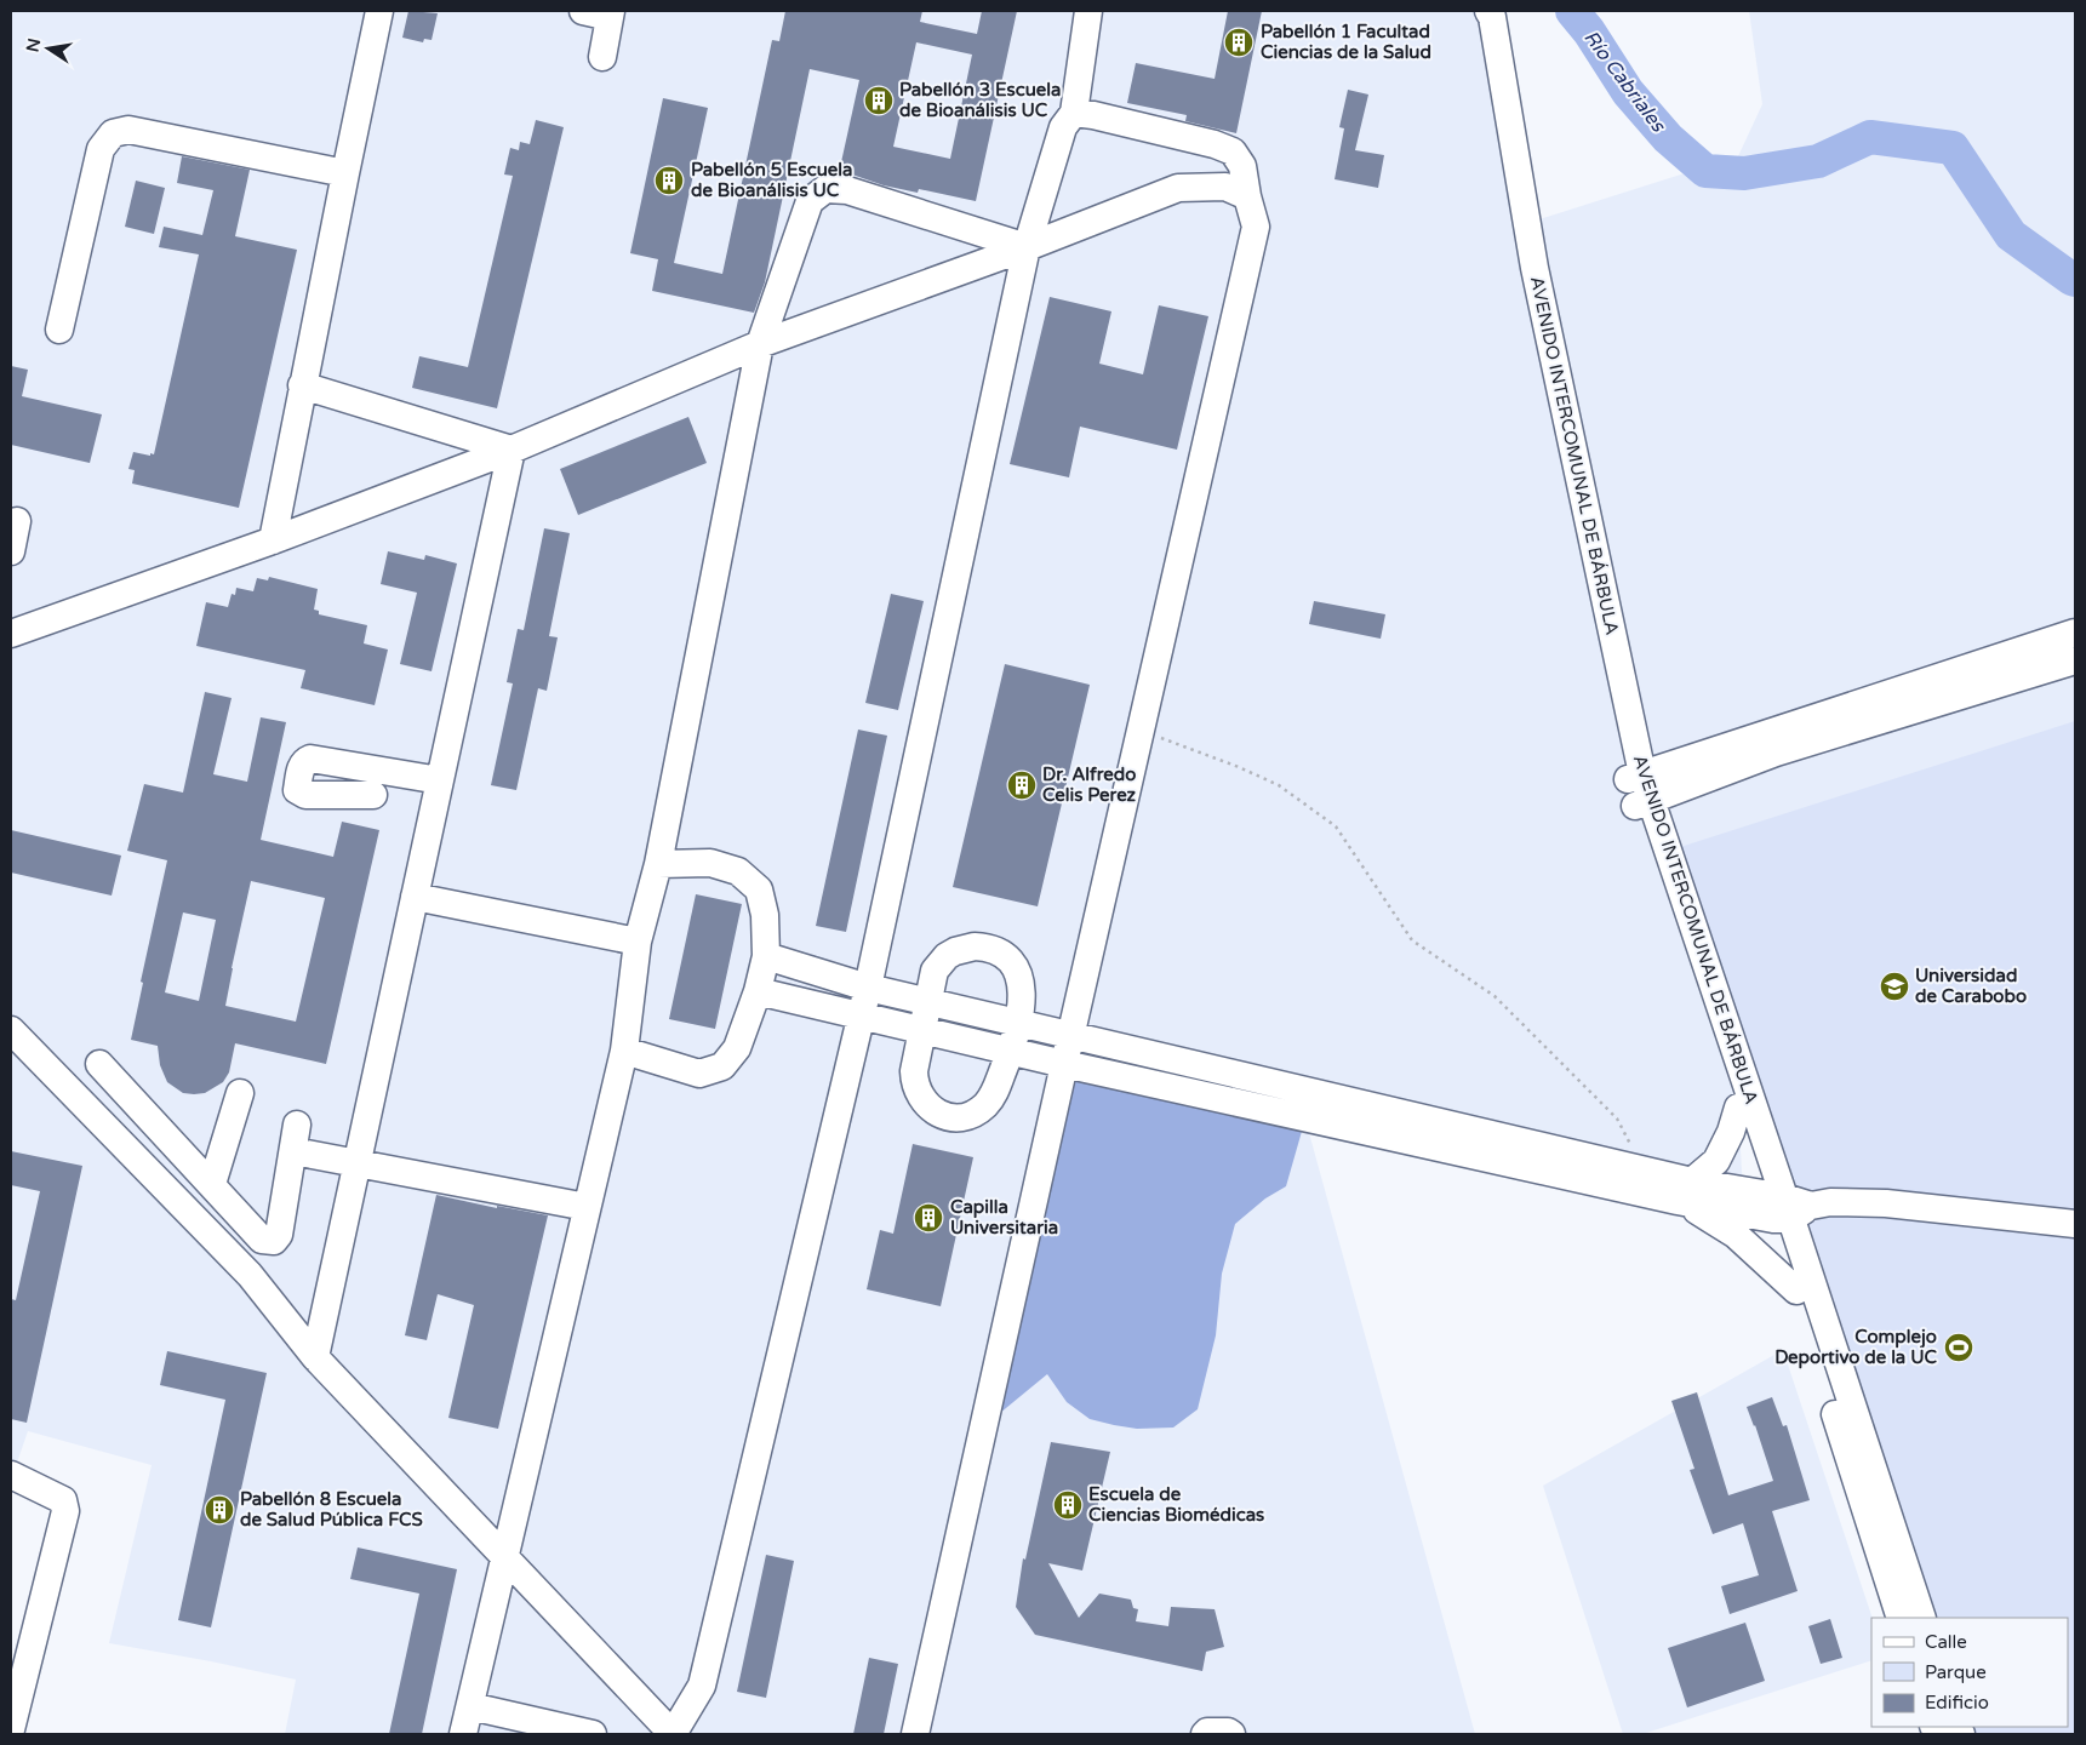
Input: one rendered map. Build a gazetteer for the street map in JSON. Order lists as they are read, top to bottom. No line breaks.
{"streets":{"street":["AVENIDO INTERCOMUNAL DE BÁRBULA"]},"water":["Río Cabriales"],"places":{"building":["Pabellón 1 Facultad Ciencias de la Salud","Pabellón 3 Escuela de Bioanálisis UC","Pabellón 5 Escuela de Bioanálisis UC","Dr. Alfredo Celis Perez","Capilla Universitaria","Escuela de Ciencias Biomédicas","Pabellón 8 Escuela de Salud Pública FCS"],"school or university":["Universidad de Carabobo"],"sports":["Complejo Deportivo de la UC"]},"legend":["Calle","Parque","Edificio"],"north":"left"}
